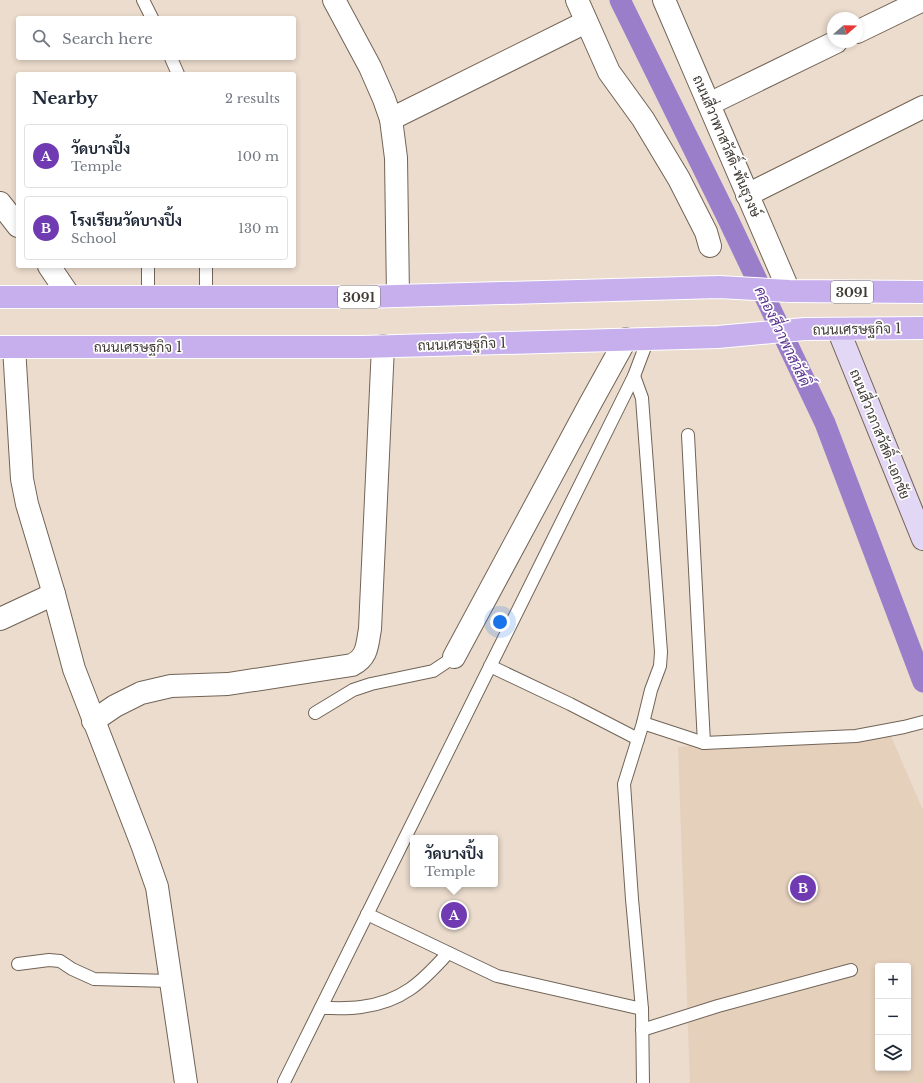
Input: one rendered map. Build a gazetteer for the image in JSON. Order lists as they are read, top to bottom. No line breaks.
{"streets":{"main road":["3091","ถนนเศรษฐกิจ 1"],"street":["ถนนสี่วาพาสวัสดิ์-พันธุวงษ์","ถนนสี่วาภาสวัสดิ์-เอกชัย"]},"crossings":[["ถนนสี่วาพาสวัสดิ์-พันธุวงษ์","3091"],["ถนนเศรษฐกิจ 1","ถนนสี่วาภาสวัสดิ์-เอกชัย"]],"water":["คลองสี่วาพาสวัสดิ์"],"north":"right","page":{"search":"Search here","heading":["Nearby","2 results"],"list":[{"mark":"A","name":"วัดบางปิ้ง","note":"Temple","value":"100 m"},{"mark":"B","name":"โรงเรียนวัดบางปิ้ง","note":"School","value":"130 m"}],"popup":["วัดบางปิ้ง","Temple"],"pins":["B","A"],"map_buttons":["+","−"]}}
